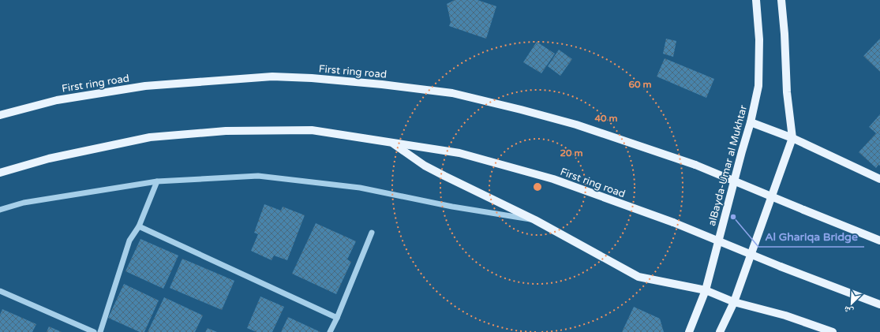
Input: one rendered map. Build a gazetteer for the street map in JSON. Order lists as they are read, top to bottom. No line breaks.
{"streets":{"main road":["First ring road","alBayda-Umar al Mukhtar"]},"places":["Al Ghariqa Bridge"],"north":"bottom left","rings":["60 m","40 m","20 m"]}
